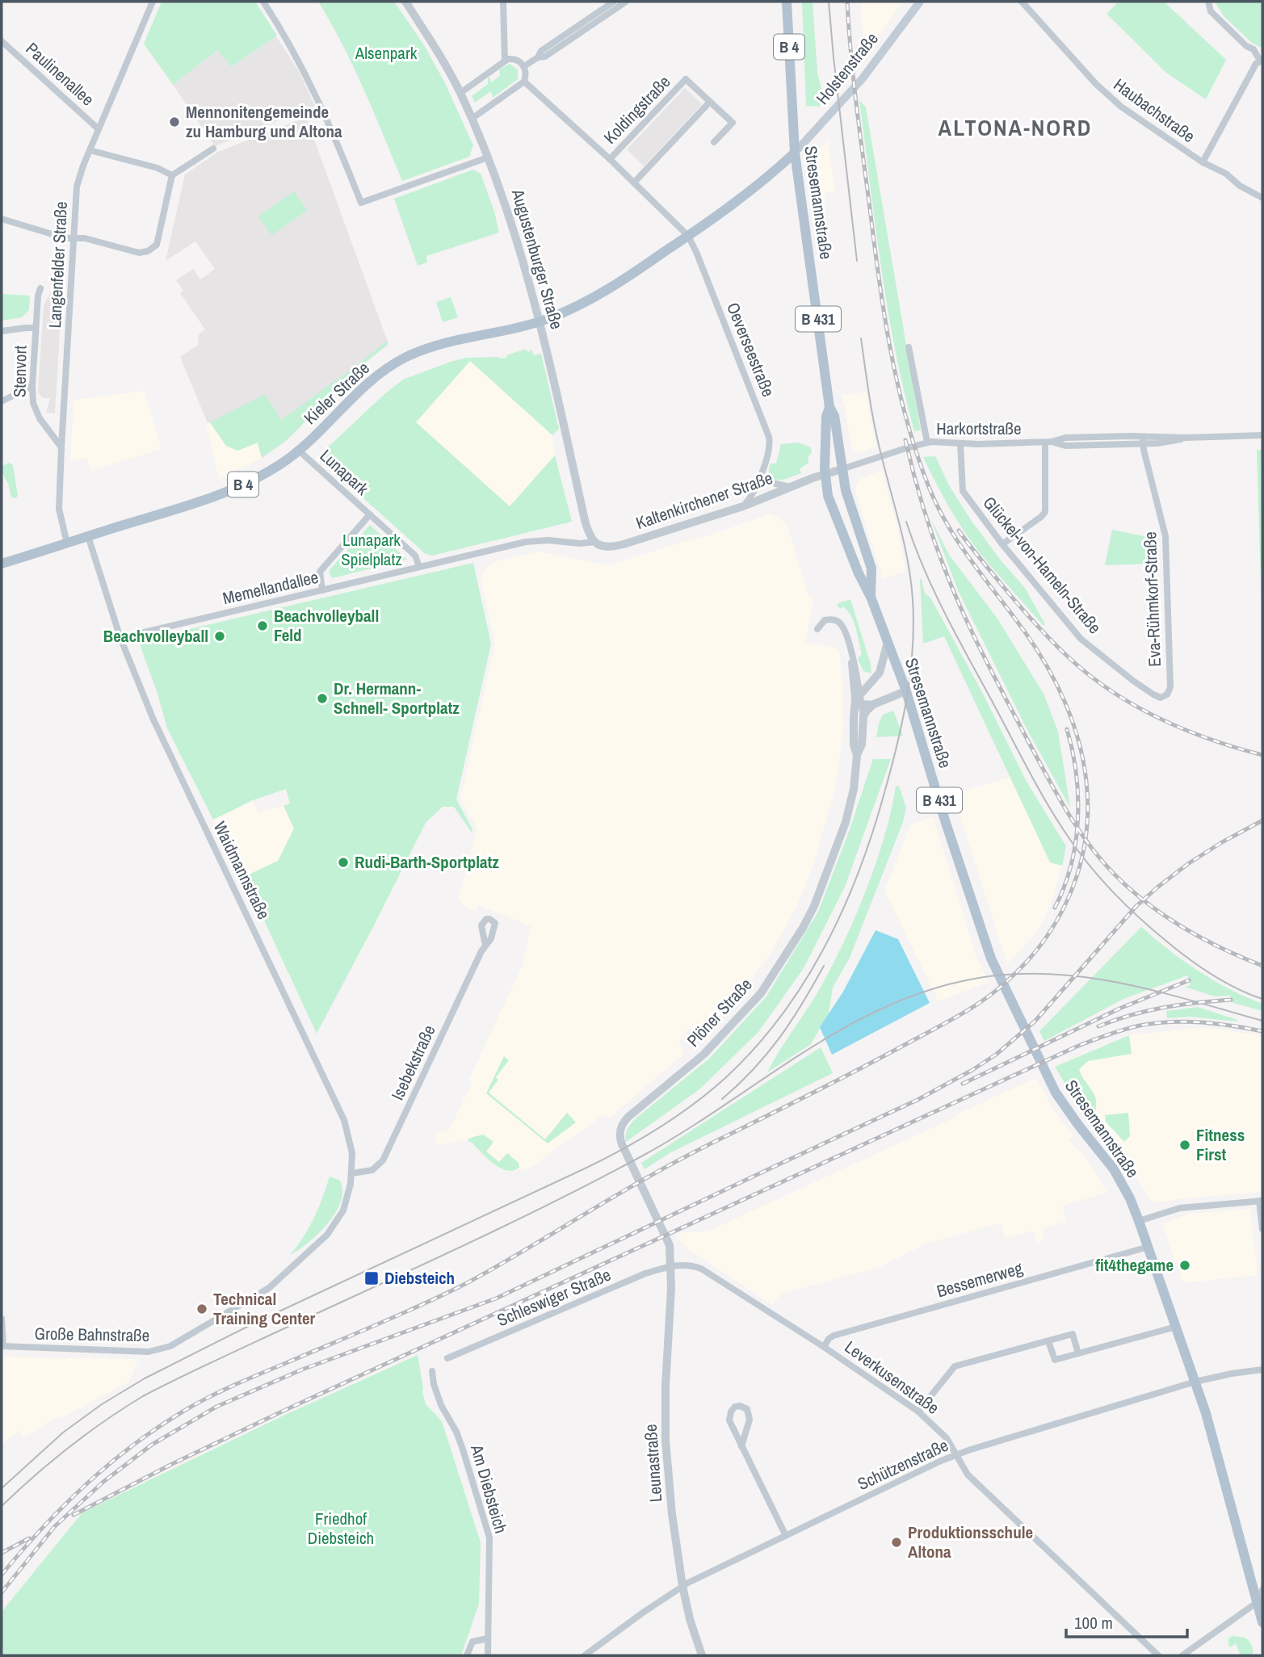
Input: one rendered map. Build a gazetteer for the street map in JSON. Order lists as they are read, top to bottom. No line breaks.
{"streets":{"main road":["B 4","Holstenstraße","Stresemannstraße","B 431","Kieler Straße"],"street":["Paulinenallee","Koldingstraße","Haubachstraße","Augustenburger Straße","Langenfelder Straße","Oeverseestraße","Stenvort","Harkortstraße","Lunapark","Kaltenkirchener Straße","Glückel-von-Hameln-Straße","Memellandallee","Eva-Rühmkorf-Straße","Waidmannstraße","Plöner Straße","Isebekstraße","Bessemerweg","Schleswiger Straße","Große Bahnstraße","Leverkusenstraße","Leunastraße","Schützenstraße","Am Diebsteich"]},"crossings":[["Holstenstraße","Stresemannstraße"],["Holstenstraße","Kieler Straße"],["Paulinenallee","Langenfelder Straße"],["Koldingstraße","Oeverseestraße"],["Koldingstraße","Kieler Straße"],["Stresemannstraße","Kieler Straße"],["Stresemannstraße","Harkortstraße"],["Stresemannstraße","Kaltenkirchener Straße"],["Stresemannstraße","Bessemerweg"],["Stresemannstraße","Schützenstraße"],["Augustenburger Straße","Kieler Straße"],["Augustenburger Straße","Kaltenkirchener Straße"],["Augustenburger Straße","Memellandallee"],["Langenfelder Straße","Stenvort"],["Langenfelder Straße","Kieler Straße"],["Oeverseestraße","Kieler Straße"],["Oeverseestraße","Kaltenkirchener Straße"],["Kieler Straße","Lunapark"],["Kieler Straße","Waidmannstraße"],["Harkortstraße","Kaltenkirchener Straße"],["Harkortstraße","Glückel-von-Hameln-Straße"],["Harkortstraße","Eva-Rühmkorf-Straße"],["Lunapark","Memellandallee"],["Kaltenkirchener Straße","Memellandallee"],["Glückel-von-Hameln-Straße","Eva-Rühmkorf-Straße"],["Memellandallee","Waidmannstraße"],["Waidmannstraße","Isebekstraße"],["Waidmannstraße","Große Bahnstraße"],["Plöner Straße","Schleswiger Straße"],["Plöner Straße","Leverkusenstraße"],["Plöner Straße","Leunastraße"],["Bessemerweg","Leverkusenstraße"],["Schleswiger Straße","Leverkusenstraße"],["Schleswiger Straße","Leunastraße"],["Leverkusenstraße","Leunastraße"],["Leverkusenstraße","Schützenstraße"],["Leunastraße","Schützenstraße"]],"districts":["ALTONA-NORD"],"parks":["Alsenpark","Lunapark Spielplatz","Friedhof Diebsteich"],"places":{"other":["Mennonitengemeinde zu Hamburg und Altona","Beachvolleyball Feld","Beachvolleyball","Dr. Hermann- Schnell- Sportplatz","Rudi-Barth-Sportplatz","Fitness First","fit4thegame","Technical Training Center","Produktionsschule Altona"],"transit":["Diebsteich"]},"scale_bar":"100 m"}
